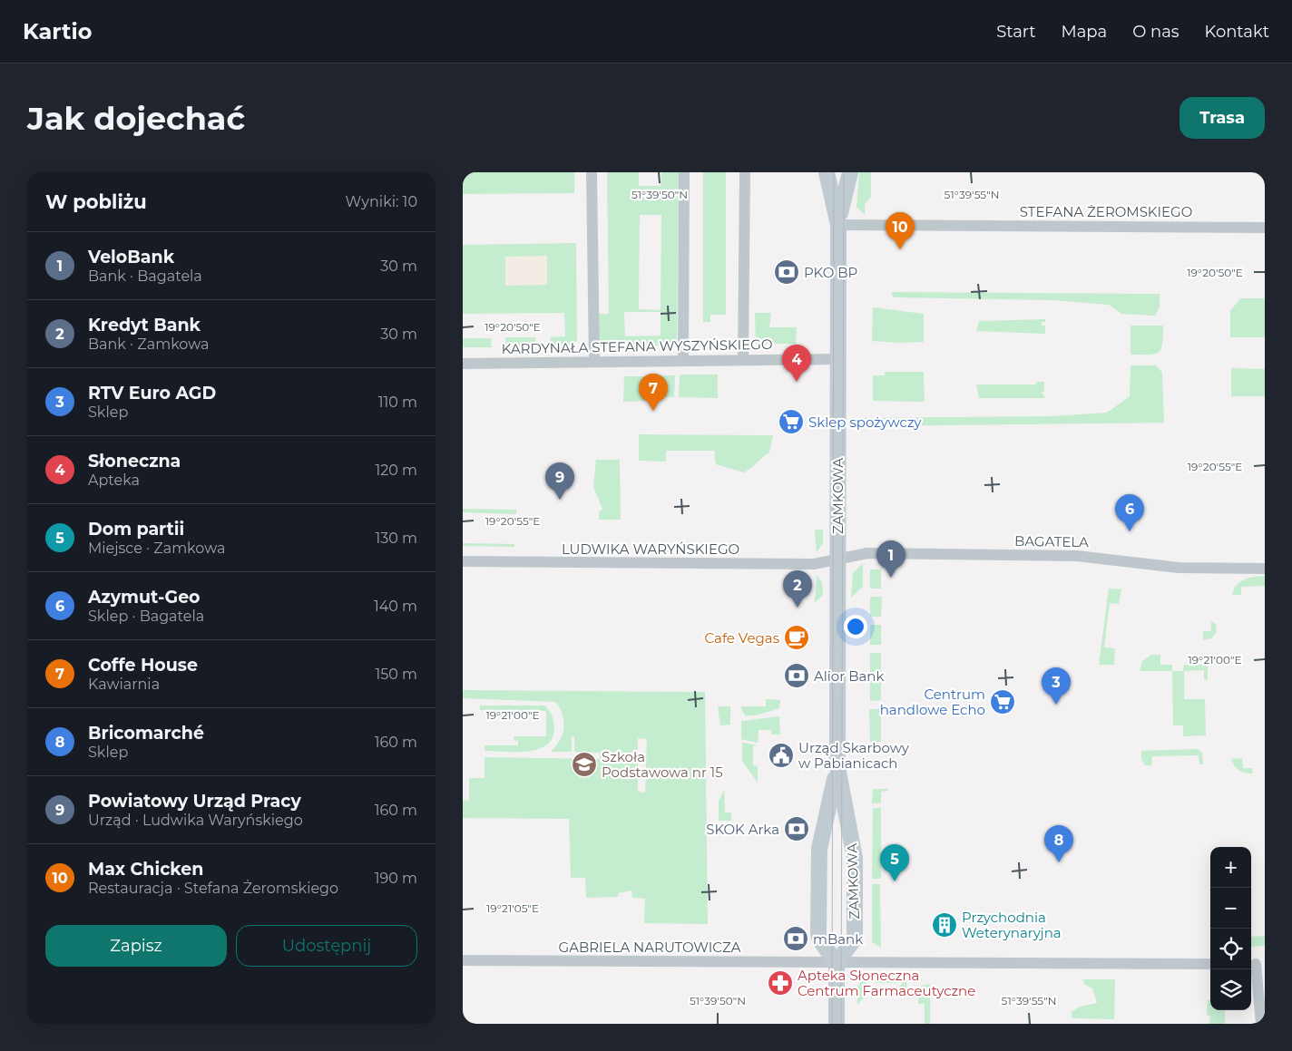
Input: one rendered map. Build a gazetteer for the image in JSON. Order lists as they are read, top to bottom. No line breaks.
{"streets":{"street":["STEFANA ŻEROMSKIEGO","KARDYNAŁA STEFANA WYSZYŃSKIEGO","ZAMKOWA","BAGATELA","LUDWIKA WARYŃSKIEGO","GABRIELA NARUTOWICZA"]},"crossings":[["STEFANA ŻEROMSKIEGO","ZAMKOWA"],["KARDYNAŁA STEFANA WYSZYŃSKIEGO","ZAMKOWA"],["ZAMKOWA","BAGATELA"],["ZAMKOWA","LUDWIKA WARYŃSKIEGO"],["ZAMKOWA","GABRIELA NARUTOWICZA"],["BAGATELA","LUDWIKA WARYŃSKIEGO"]],"places":{"bank":["PKO BP","Alior Bank","SKOK Arka","mBank"],"supermarket":["Sklep spożywczy","Centrum handlowe Echo"],"cafe":["Cafe Vegas"],"public building":["Urząd Skarbowy w Pabianicach"],"school or university":["Szkoła Podstawowa nr 15"],"building":["Przychodnia Weterynaryjna"],"pharmacy":["Apteka Słoneczna Centrum Farmaceutyczne"]},"page":{"header":"Kartio","nav":["Start","Mapa","O nas","Kontakt"],"buttons":["Trasa",["Zapisz","Udostępnij"]],"title":"Jak dojechać","heading":["W pobliżu","Wyniki: 10"],"pins":["10","4","7","9","6","1","2","3","8","5"],"list":[{"mark":"1","name":"VeloBank","note":"Bank · Bagatela","value":"30 m"},{"mark":"2","name":"Kredyt Bank","note":"Bank · Zamkowa","value":"30 m"},{"mark":"3","name":"RTV Euro AGD","note":"Sklep","value":"110 m"},{"mark":"4","name":"Słoneczna","note":"Apteka","value":"120 m"},{"mark":"5","name":"Dom partii","note":"Miejsce · Zamkowa","value":"130 m"},{"mark":"6","name":"Azymut-Geo","note":"Sklep · Bagatela","value":"140 m"},{"mark":"7","name":"Coffe House","note":"Kawiarnia","value":"150 m"},{"mark":"8","name":"Bricomarché","note":"Sklep","value":"160 m"},{"mark":"9","name":"Powiatowy Urząd Pracy","note":"Urząd · Ludwika Waryńskiego","value":"160 m"},{"mark":"10","name":"Max Chicken","note":"Restauracja · Stefana Żeromskiego","value":"190 m"}],"map_buttons":["+","−"]},"coordinates":["51°39'50\"N","51°39'55\"N","19°20'50\"E","19°20'55\"E","19°21'00\"E","19°21'05\"E"]}
